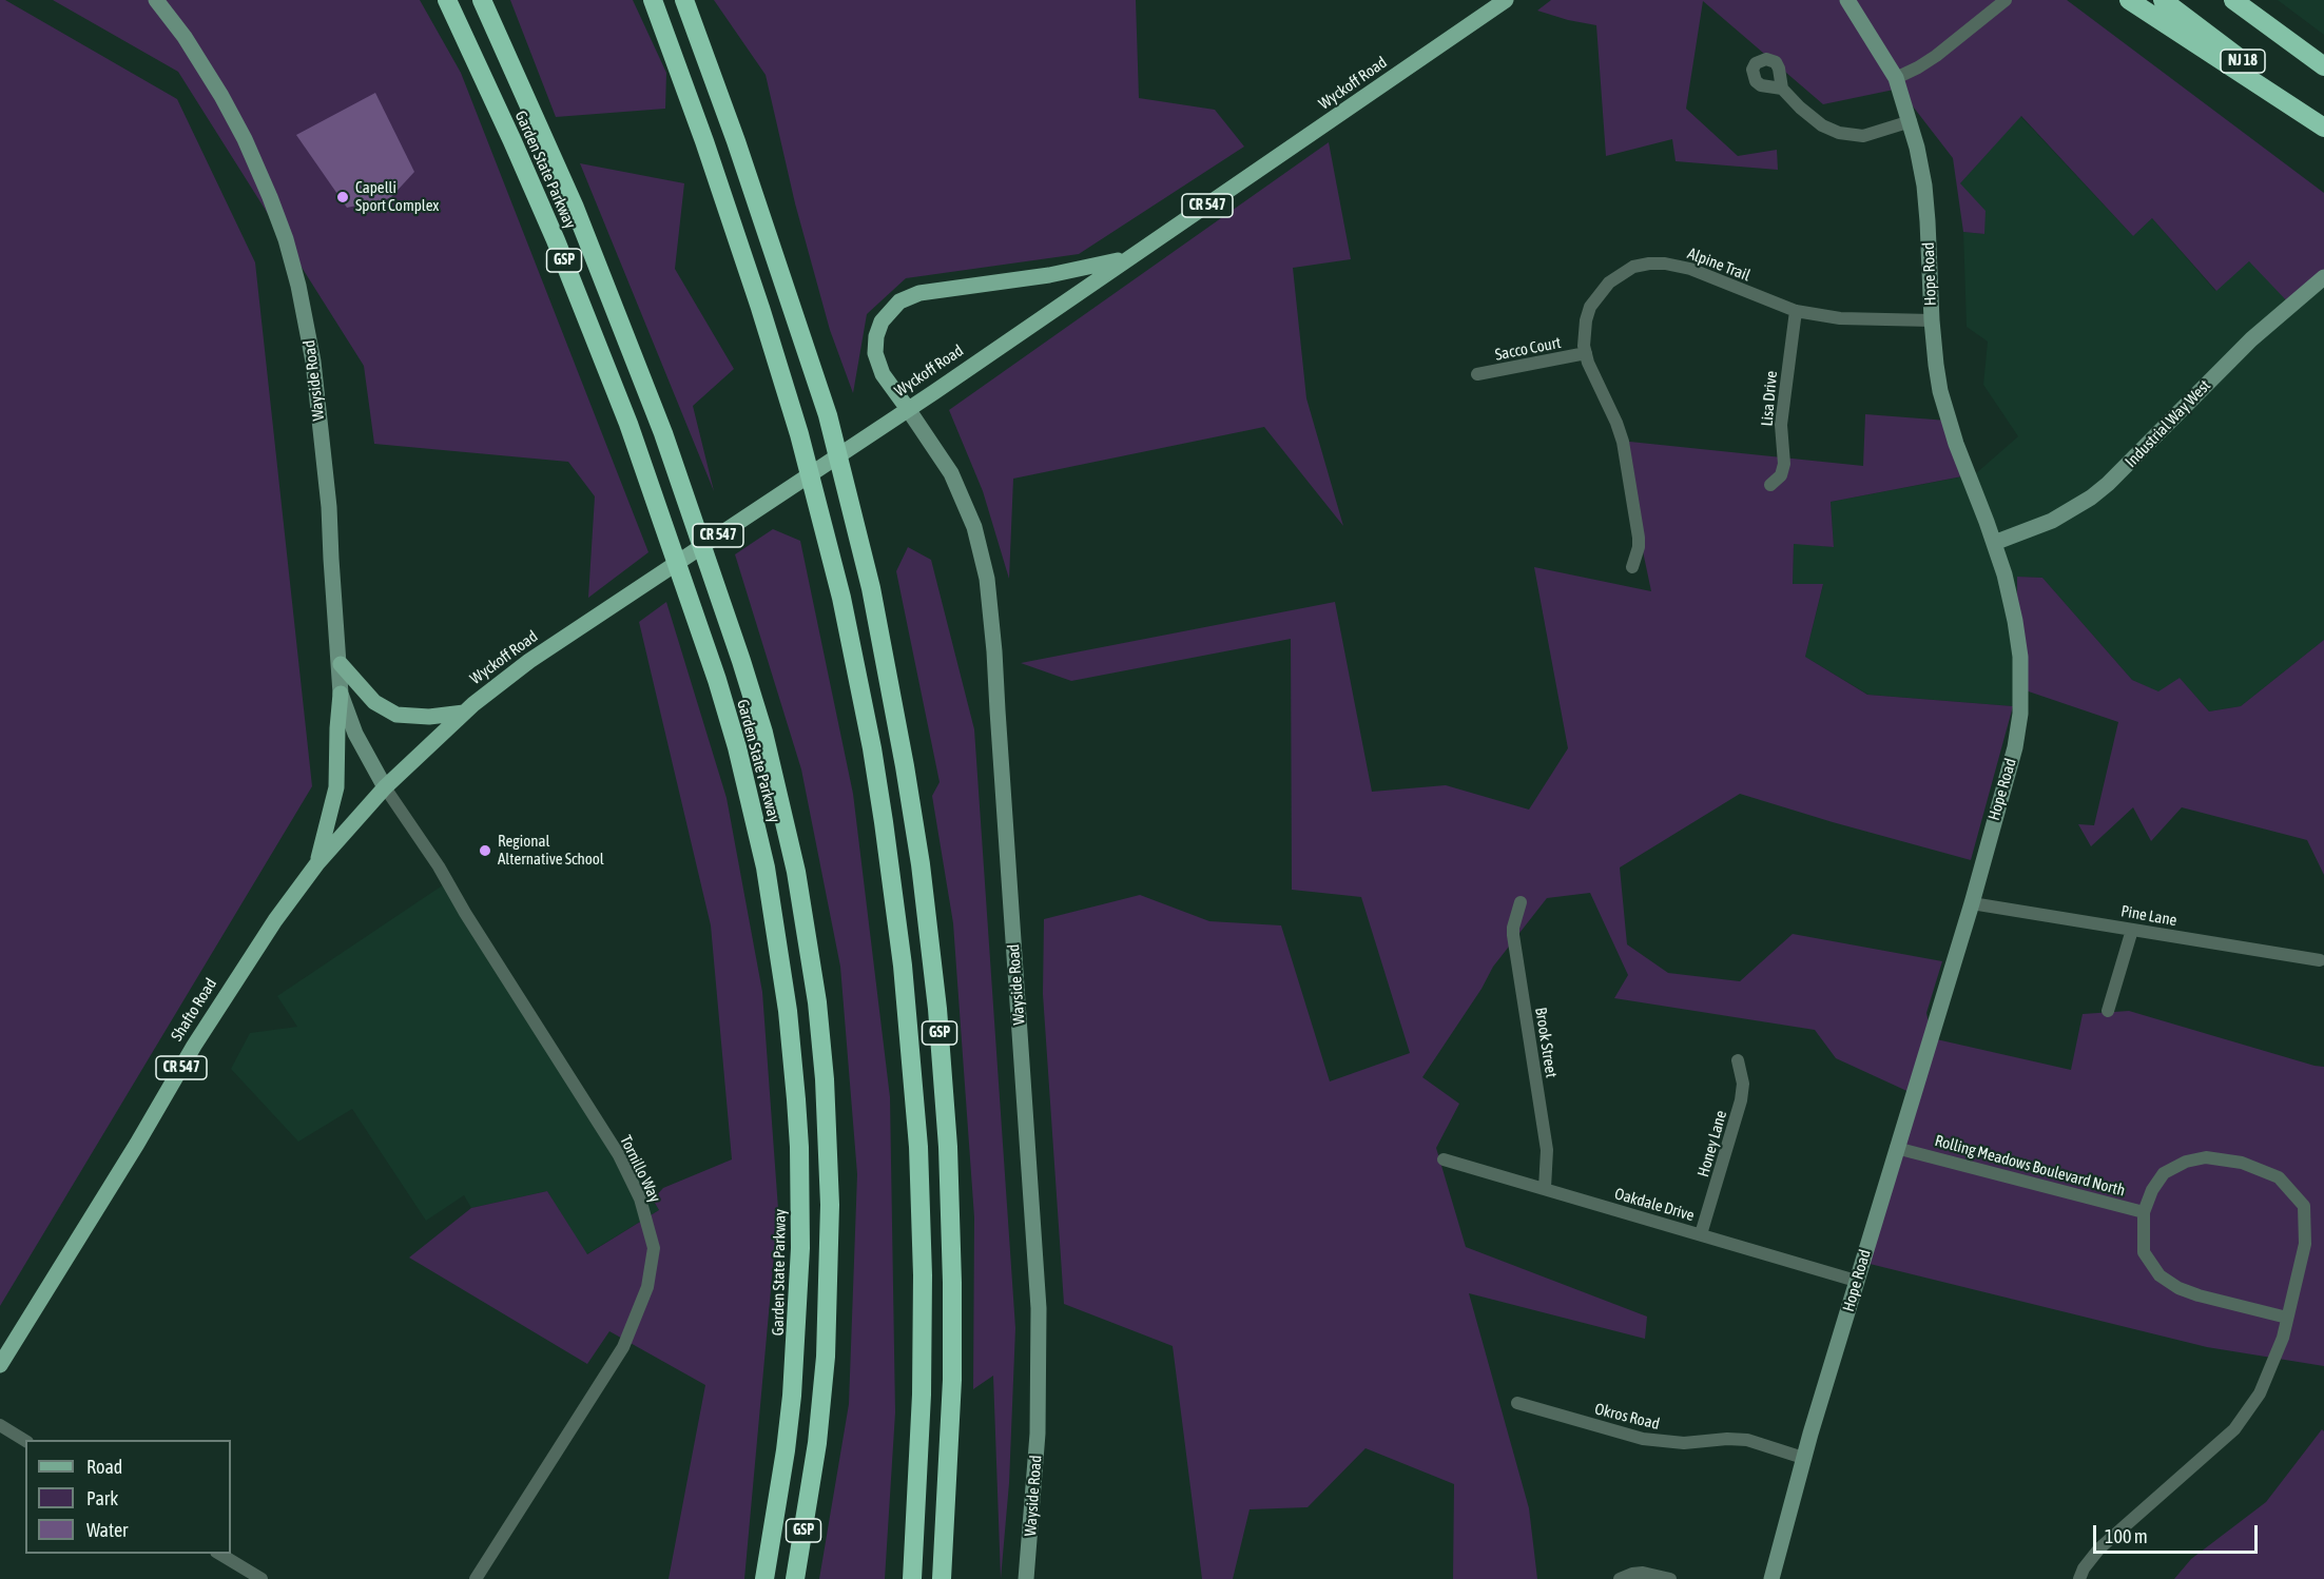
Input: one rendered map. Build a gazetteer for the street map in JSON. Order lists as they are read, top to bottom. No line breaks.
{"streets":{"highway":["NJ 18","Garden State Parkway","GSP"],"main road":["Wyckoff Road","CR 547","Shafto Road"],"street":["Alpine Trail","Hope Road","Sacco Court","Wayside Road","Lisa Drive","Industrial Way West","Pine Lane","Brook Street","Honey Lane","Rolling Meadows Boulevard North","Tornillo Way","Oakdale Drive","Okros Road"]},"crossings":[["Wyckoff Road","Wayside Road"],["Wyckoff Road","Shafto Road"],["Wyckoff Road","Tornillo Way"],["Alpine Trail","Hope Road"],["Alpine Trail","Sacco Court"],["Alpine Trail","Lisa Drive"],["Hope Road","Industrial Way West"],["Hope Road","Pine Lane"],["Hope Road","Rolling Meadows Boulevard North"],["Hope Road","Oakdale Drive"],["Hope Road","Okros Road"],["Wayside Road","Shafto Road"],["Wayside Road","Tornillo Way"],["Shafto Road","Tornillo Way"],["Brook Street","Oakdale Drive"],["Honey Lane","Oakdale Drive"]],"places":["Capelli Sport Complex","Regional Alternative School"],"legend":["Road","Park","Water"],"scale_bar":"100 m"}
